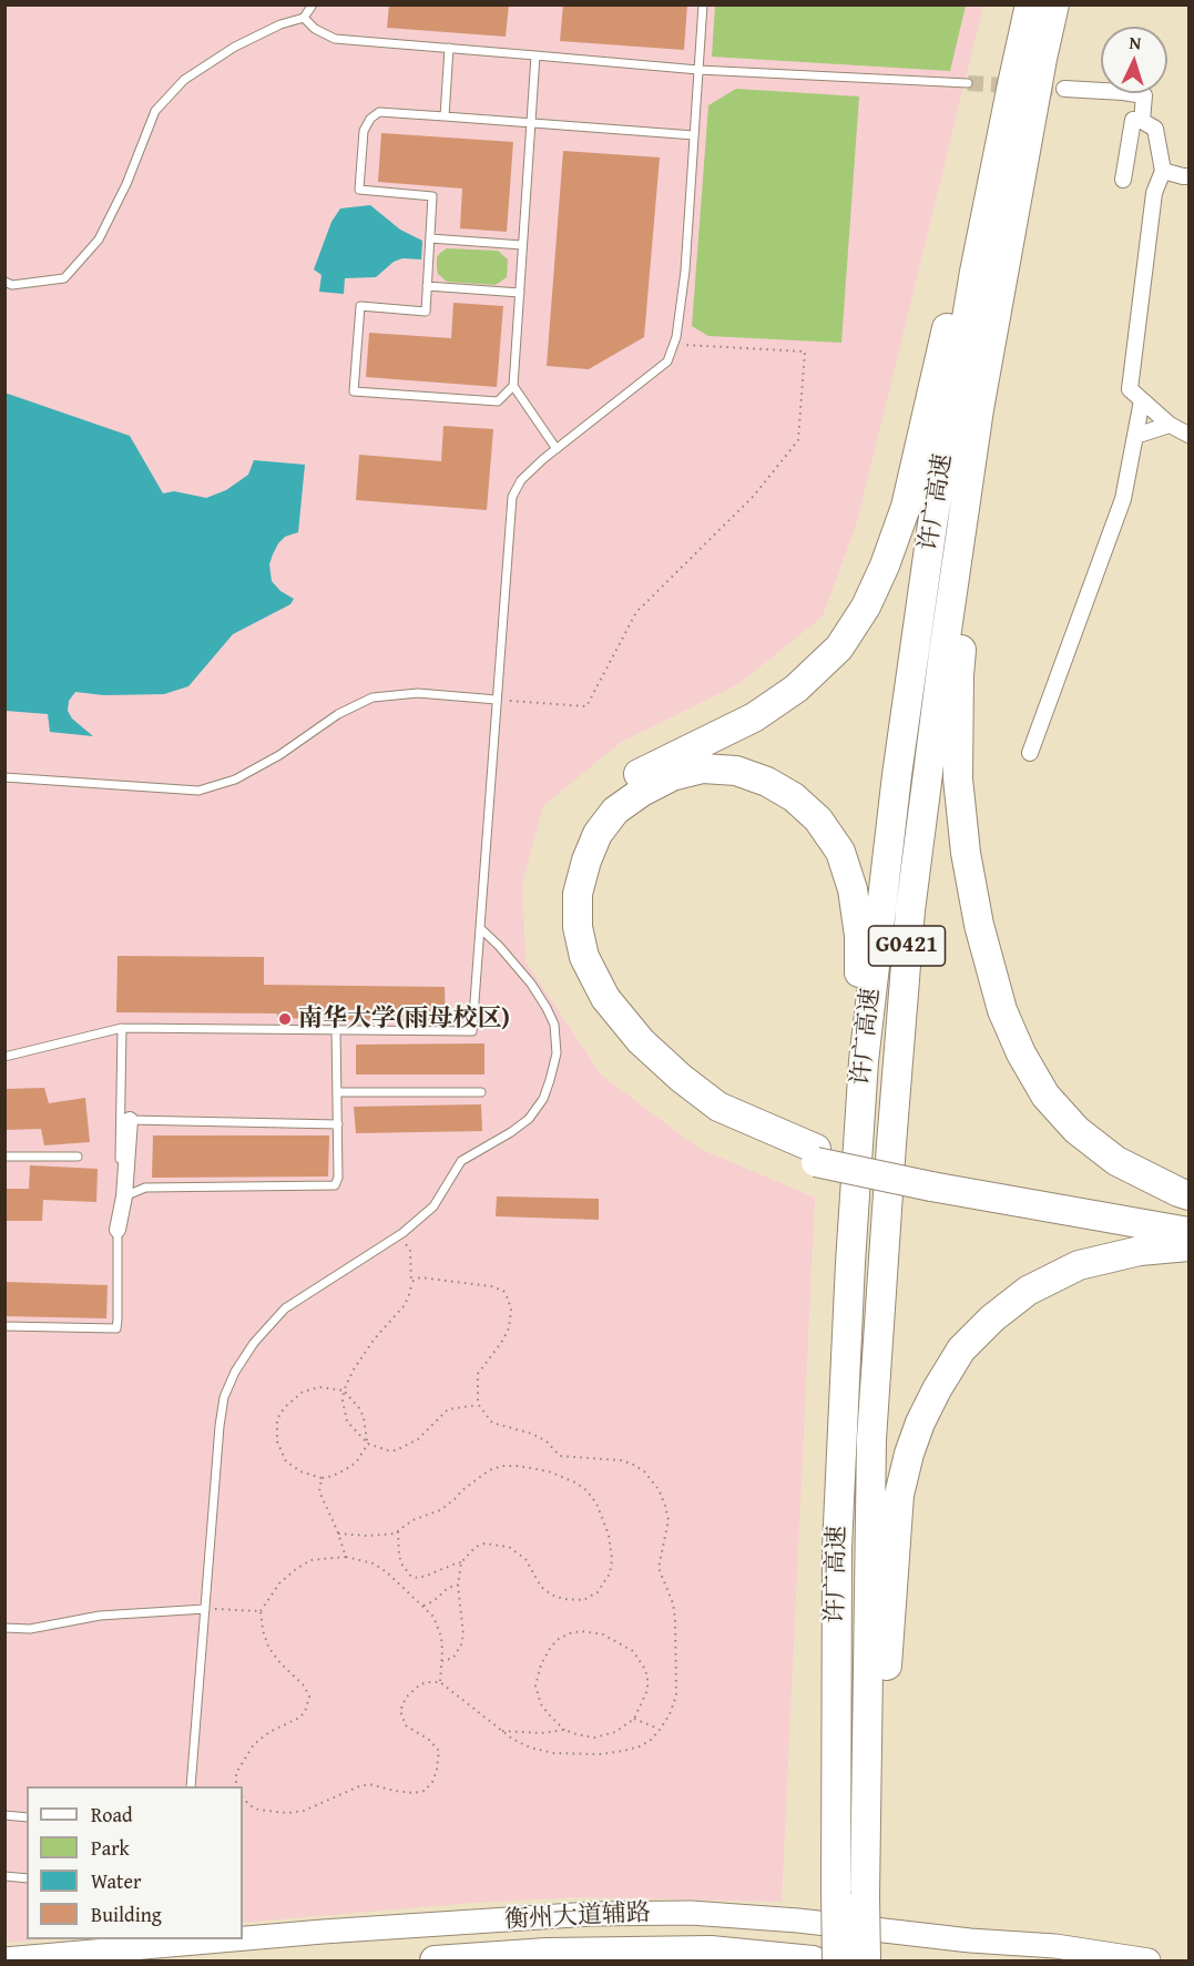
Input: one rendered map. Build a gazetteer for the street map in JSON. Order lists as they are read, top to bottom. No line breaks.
{"streets":{"highway":["许广高速","G0421"],"main road":["衡州大道辅路"]},"places":["南华大学(雨母校区)"],"legend":["Road","Park","Water","Building"],"north":"top"}
